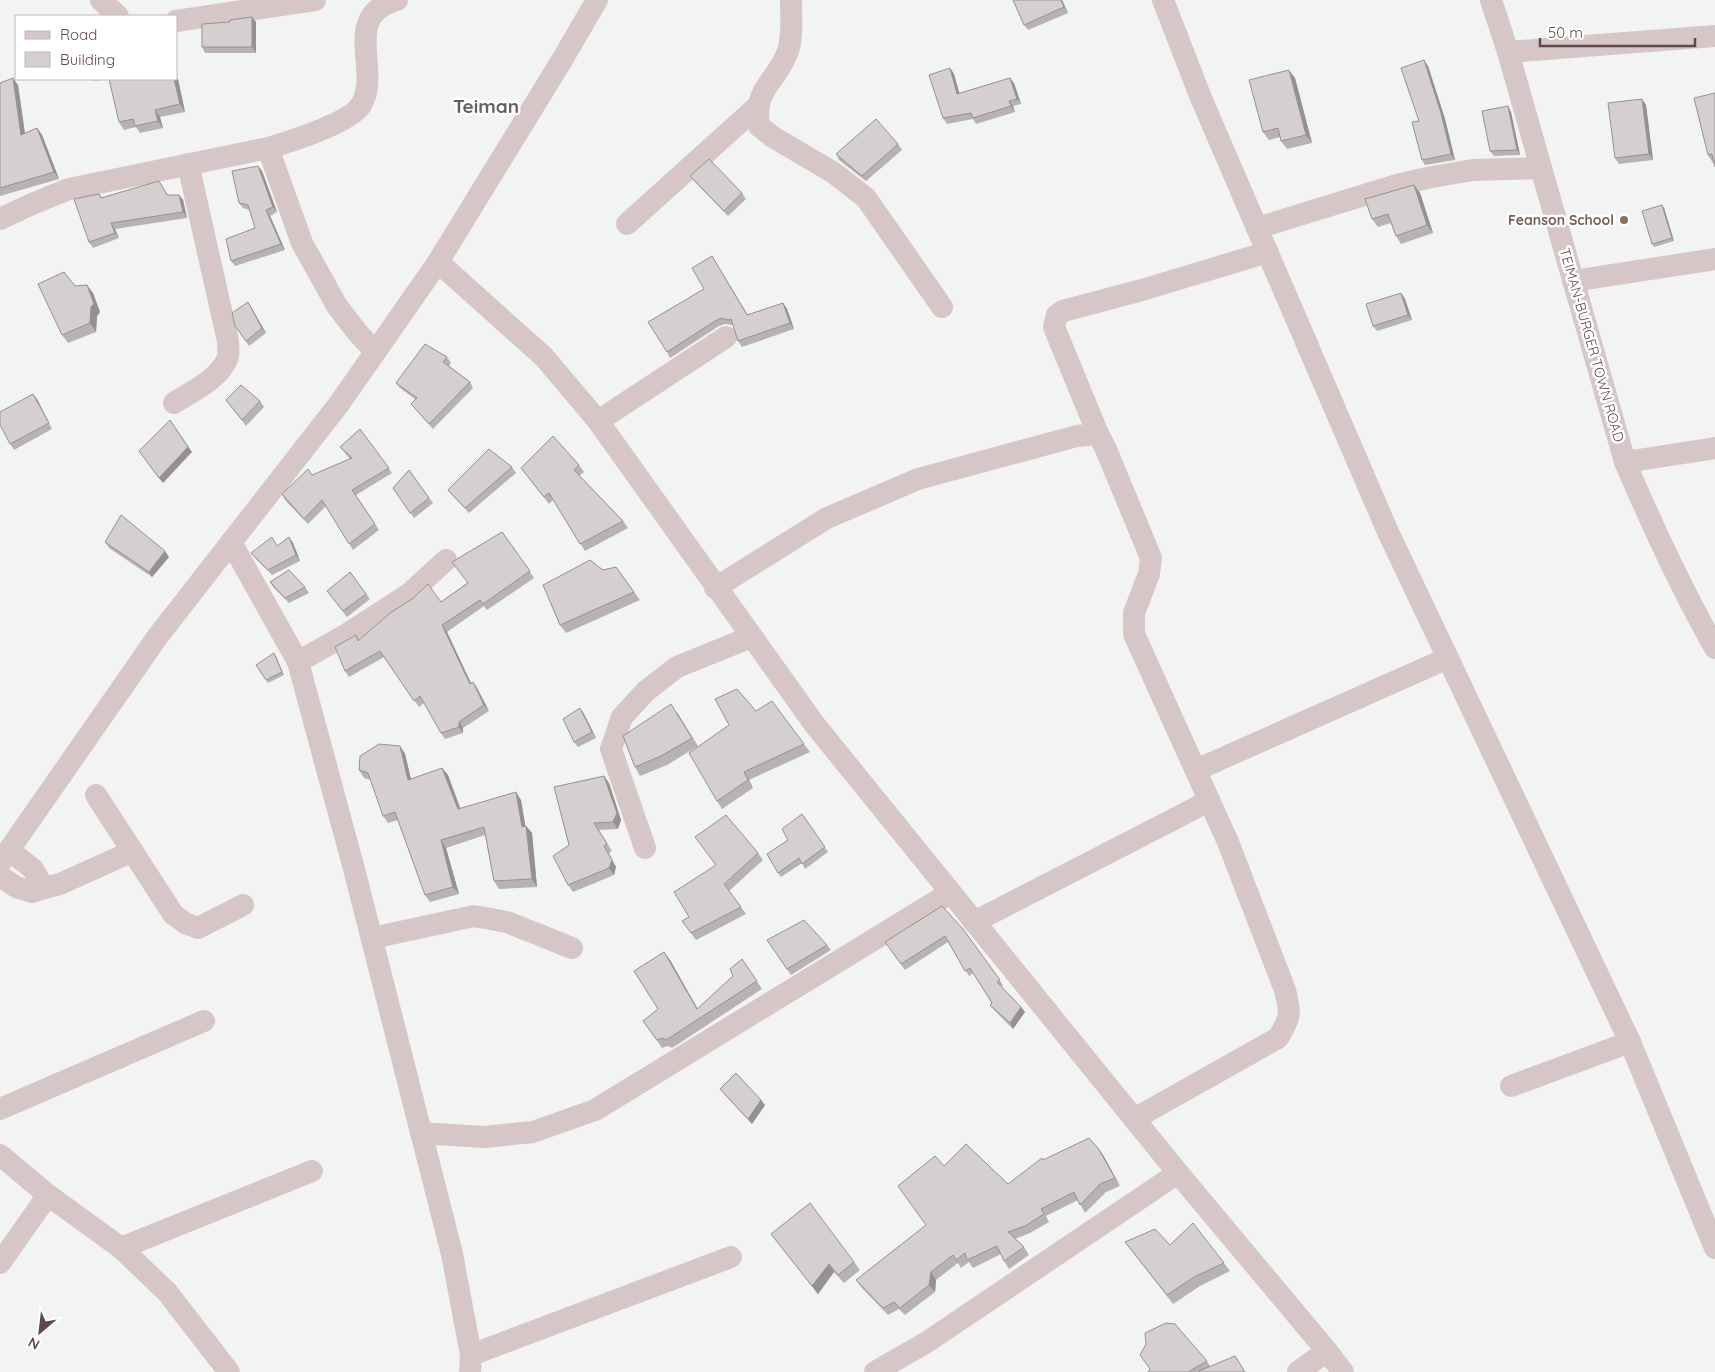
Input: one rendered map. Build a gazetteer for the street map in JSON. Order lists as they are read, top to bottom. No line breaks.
{"streets":{"street":["TEIMAN-BURGER TOWN ROAD"]},"districts":["Teiman"],"places":["Feanson School"],"legend":["Road","Building"],"scale_bar":"50 m","north":"bottom left"}
